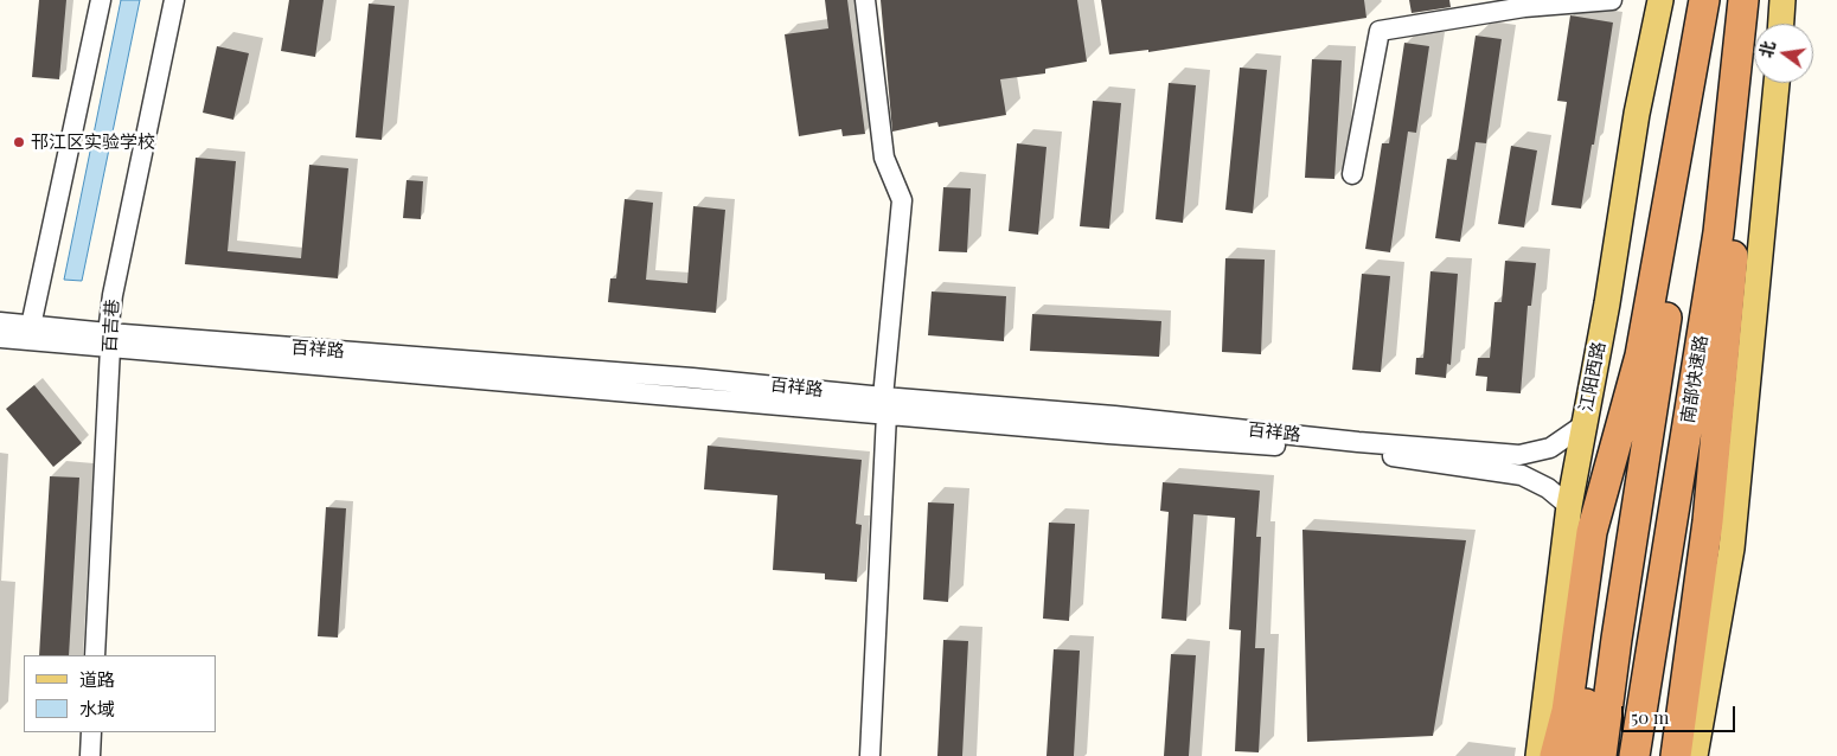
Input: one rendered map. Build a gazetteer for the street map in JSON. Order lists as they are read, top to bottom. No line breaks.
{"streets":{"highway":["南部快速路"],"main road":["江阳西路"],"street":["百吉巷","百祥路"]},"crossings":[["百吉巷","百祥路"],["百祥路","江阳西路"]],"places":["邗江区实验学校"],"legend":["道路","水域"],"scale_bar":"50 m","north":"left"}
